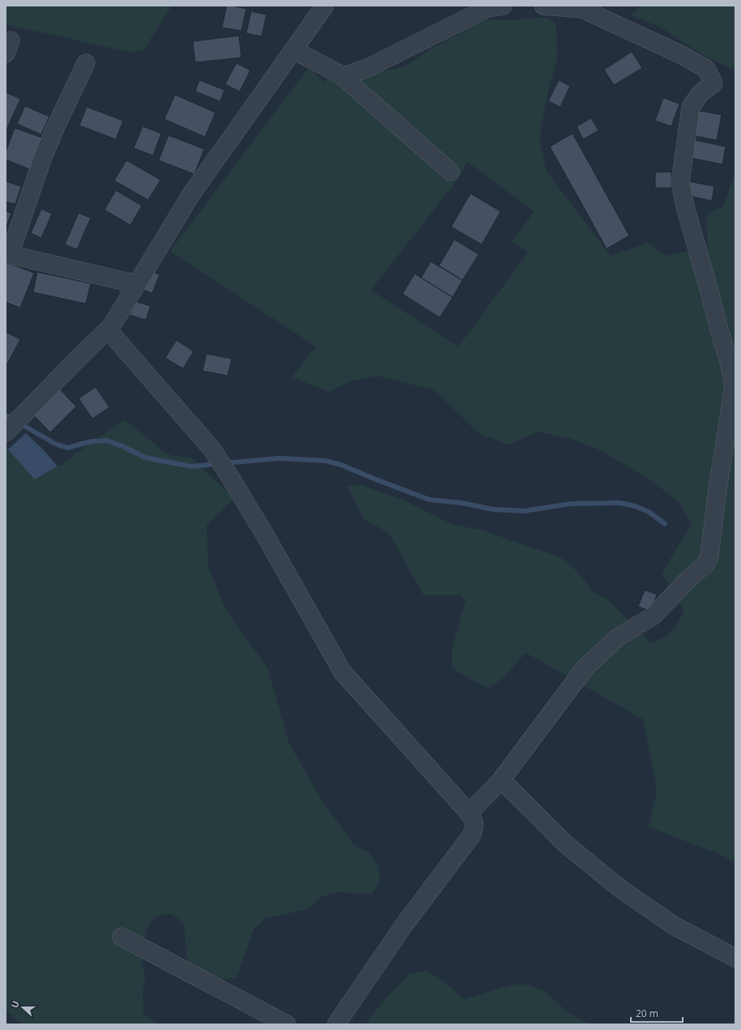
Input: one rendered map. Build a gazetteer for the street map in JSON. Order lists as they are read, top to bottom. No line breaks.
{"scale_bar":"20 m","north":"left"}
